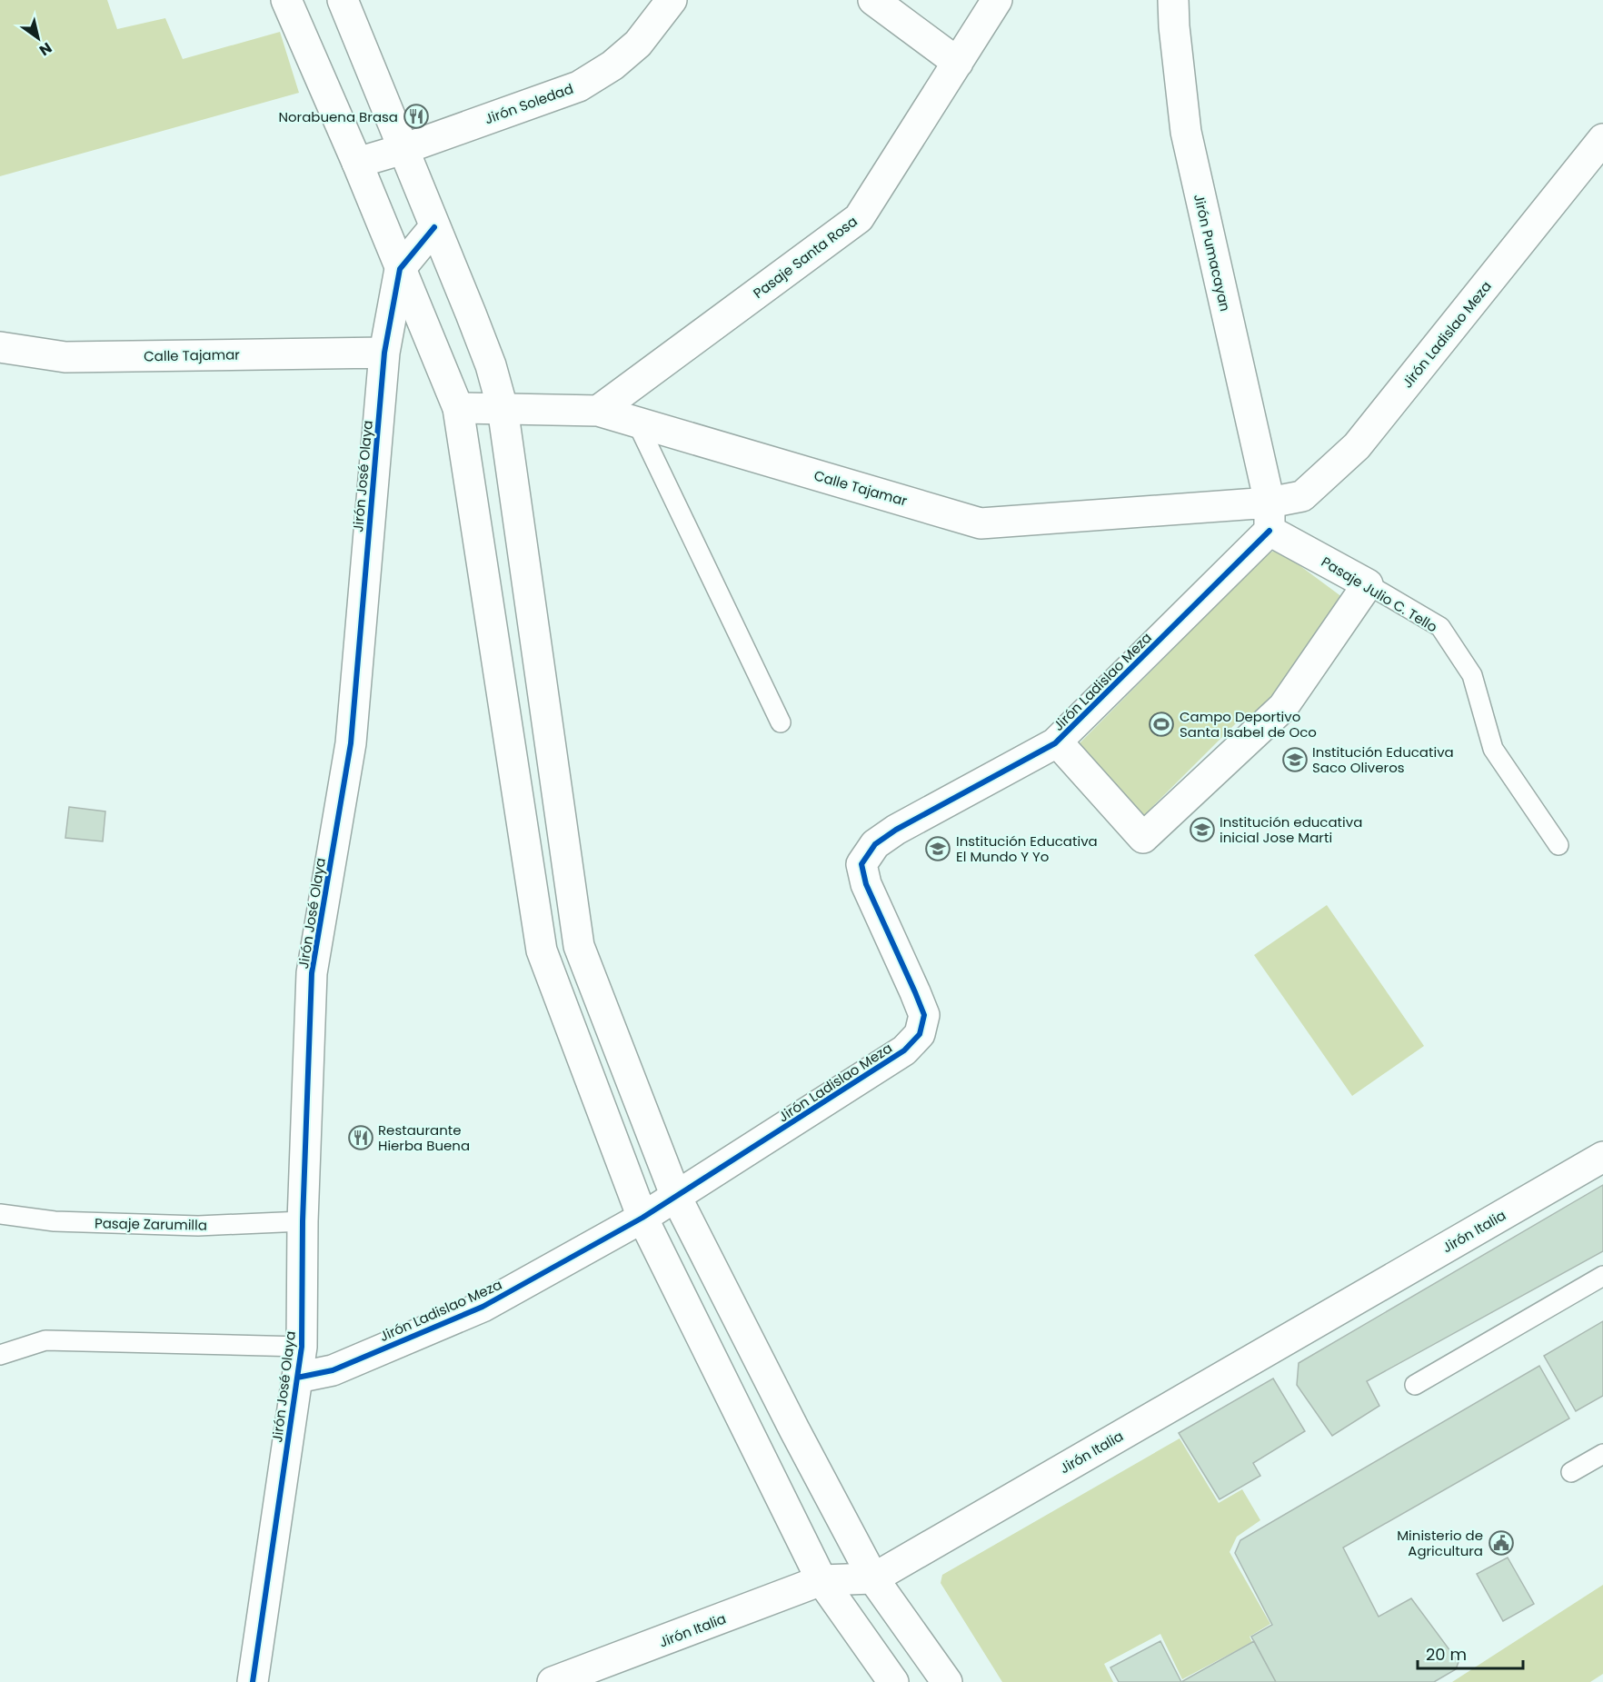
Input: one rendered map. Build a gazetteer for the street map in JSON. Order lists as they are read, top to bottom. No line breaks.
{"streets":{"street":["Jirón Soledad","Jirón Pumacayan","Pasaje Santa Rosa","Jirón Ladislao Meza","Calle Tajamar","Jirón José Olaya","Pasaje Julio C. Tello","Jirón Italia"],"lane":["Pasaje Zarumilla"]},"crossings":[["Jirón Pumacayan","Jirón Ladislao Meza"],["Jirón Pumacayan","Calle Tajamar"],["Jirón Pumacayan","Pasaje Julio C. Tello"],["Pasaje Santa Rosa","Calle Tajamar"],["Jirón Ladislao Meza","Calle Tajamar"],["Jirón Ladislao Meza","Jirón José Olaya"],["Jirón Ladislao Meza","Pasaje Julio C. Tello"],["Calle Tajamar","Jirón José Olaya"],["Calle Tajamar","Pasaje Julio C. Tello"],["Jirón José Olaya","Pasaje Zarumilla"]],"places":{"restaurant":["Norabuena Brasa","Restaurante Hierba Buena"],"sports":["Campo Deportivo Santa Isabel de Oco"],"school or university":["Institución Educativa Saco Oliveros","Institución educativa inicial Jose Marti","Institución Educativa El Mundo Y Yo"],"public building":["Ministerio de Agricultura"]},"scale_bar":"20 m","north":"bottom right"}
